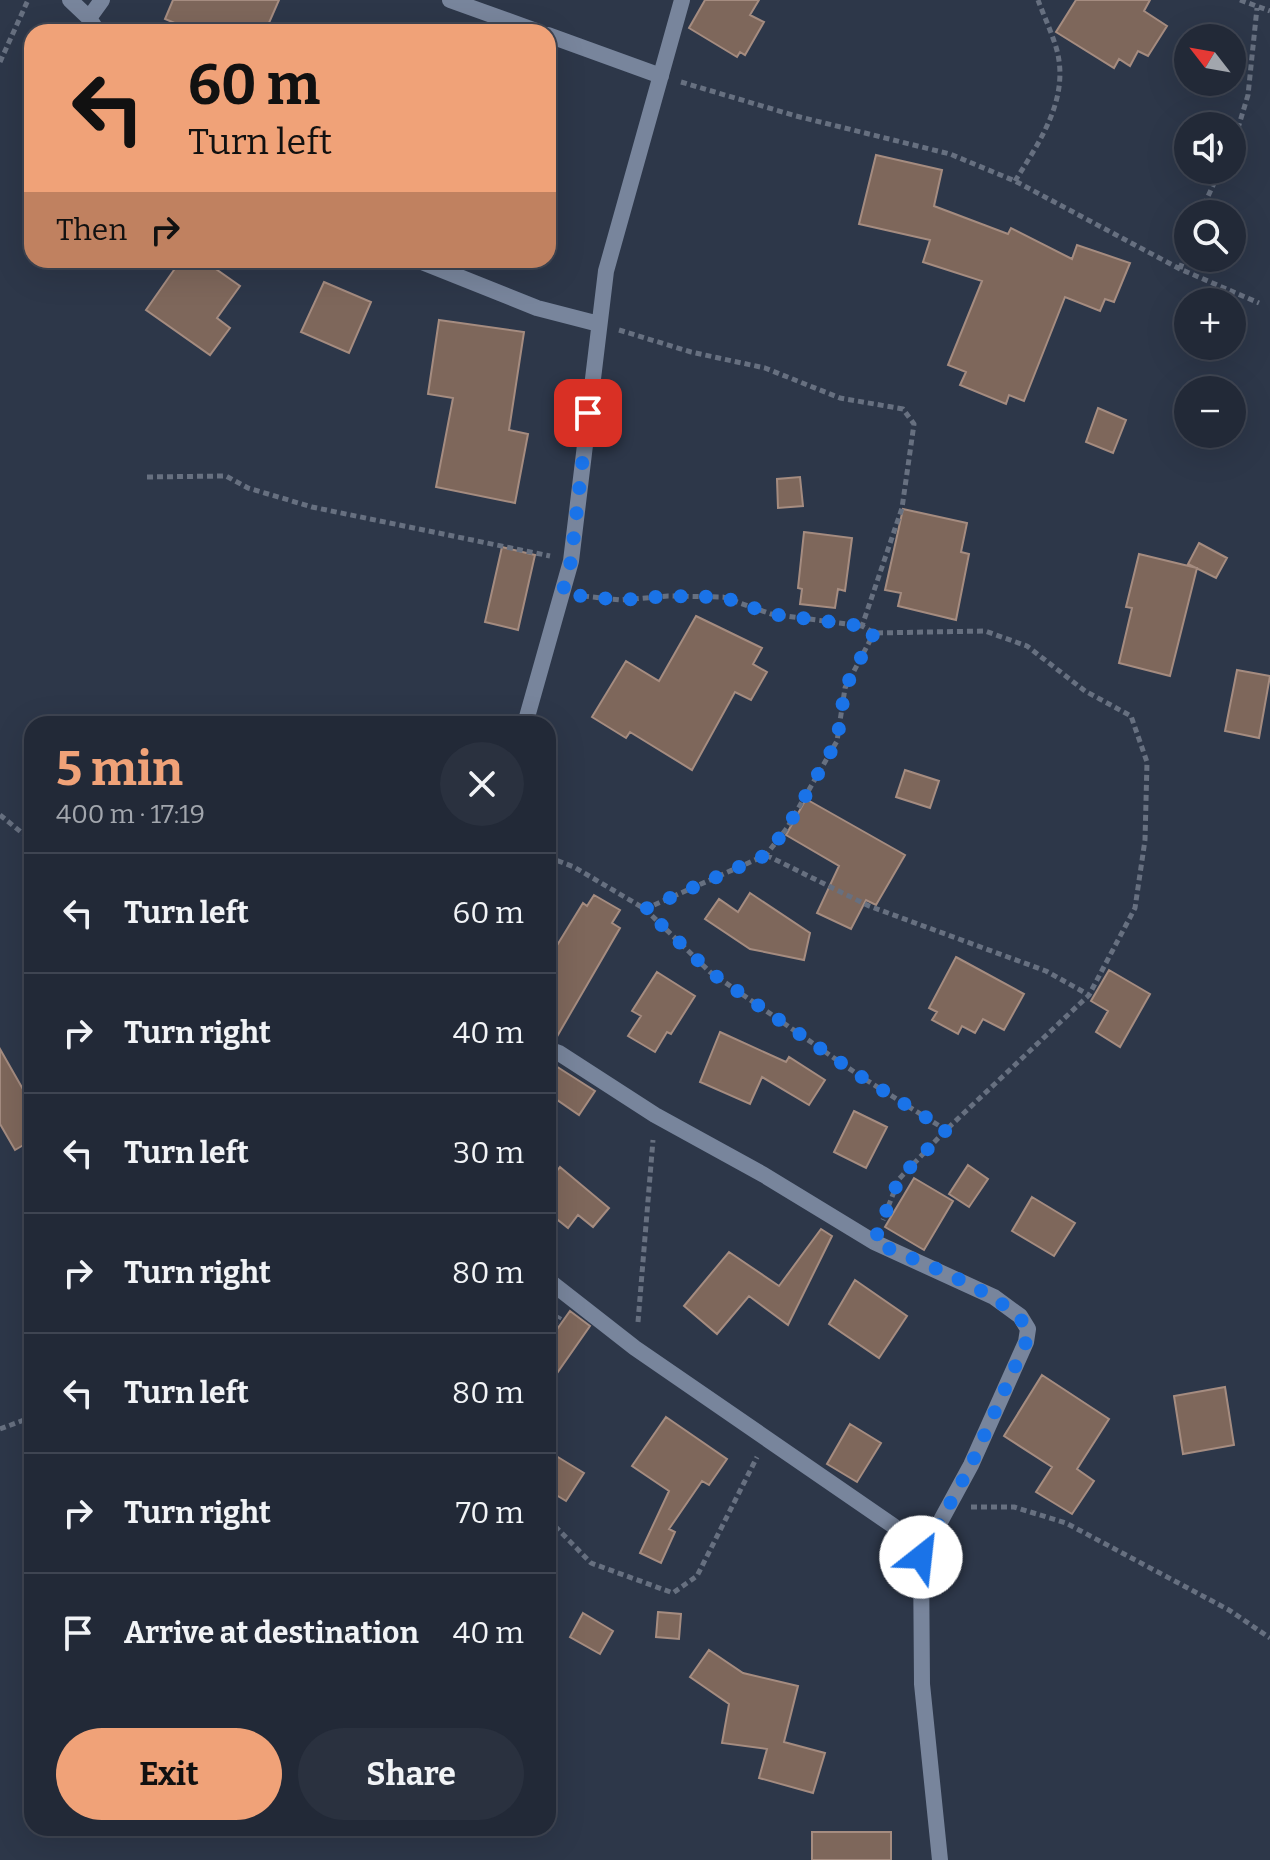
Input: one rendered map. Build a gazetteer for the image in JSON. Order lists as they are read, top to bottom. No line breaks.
{"north":"top left","page":{"map_buttons":["+","−"],"turn":["60 m","Turn left"],"then":"Then","heading":["5 min","400 m · 17:19"],"list":[{"name":"Turn left","value":"60 m"},{"name":"Turn right","value":"40 m"},{"name":"Turn left","value":"30 m"},{"name":"Turn right","value":"80 m"},{"name":"Turn left","value":"80 m"},{"name":"Turn right","value":"70 m"},{"name":"Arrive at destination","value":"40 m"}],"buttons":["Exit","Share"]}}
